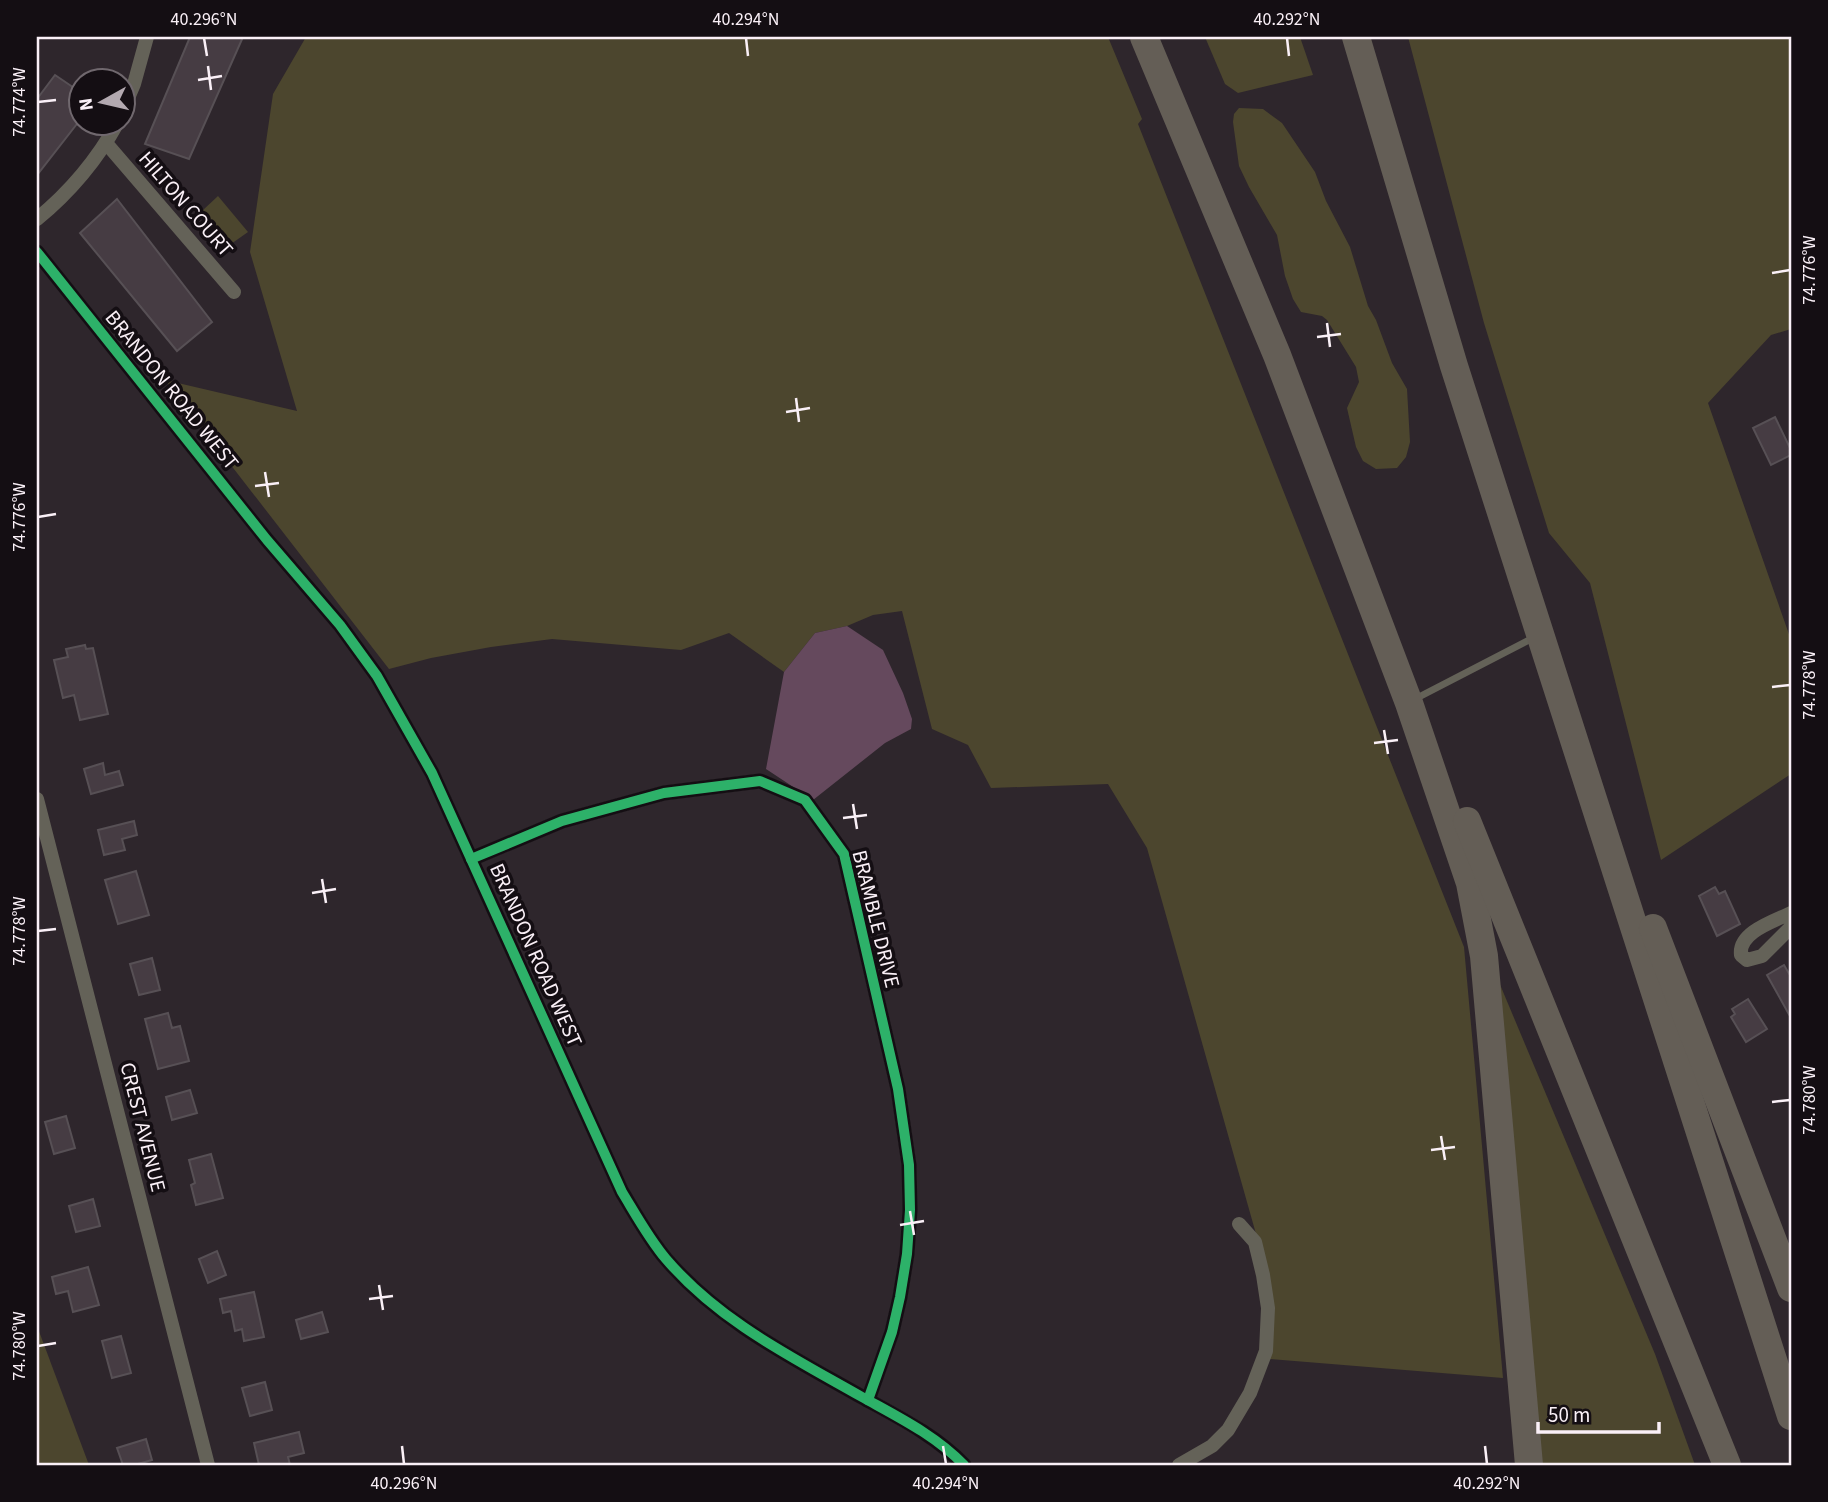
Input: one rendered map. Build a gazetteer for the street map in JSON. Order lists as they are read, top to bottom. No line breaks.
{"streets":{"street":["HILTON COURT","BRANDON ROAD WEST","BRAMBLE DRIVE","CREST AVENUE"]},"crossings":[["BRANDON ROAD WEST","BRAMBLE DRIVE"]],"scale_bar":"50 m","north":"left","coordinates":["40.296°N","40.294°N","40.292°N","74.774°W","74.776°W","74.778°W","74.780°W"]}
